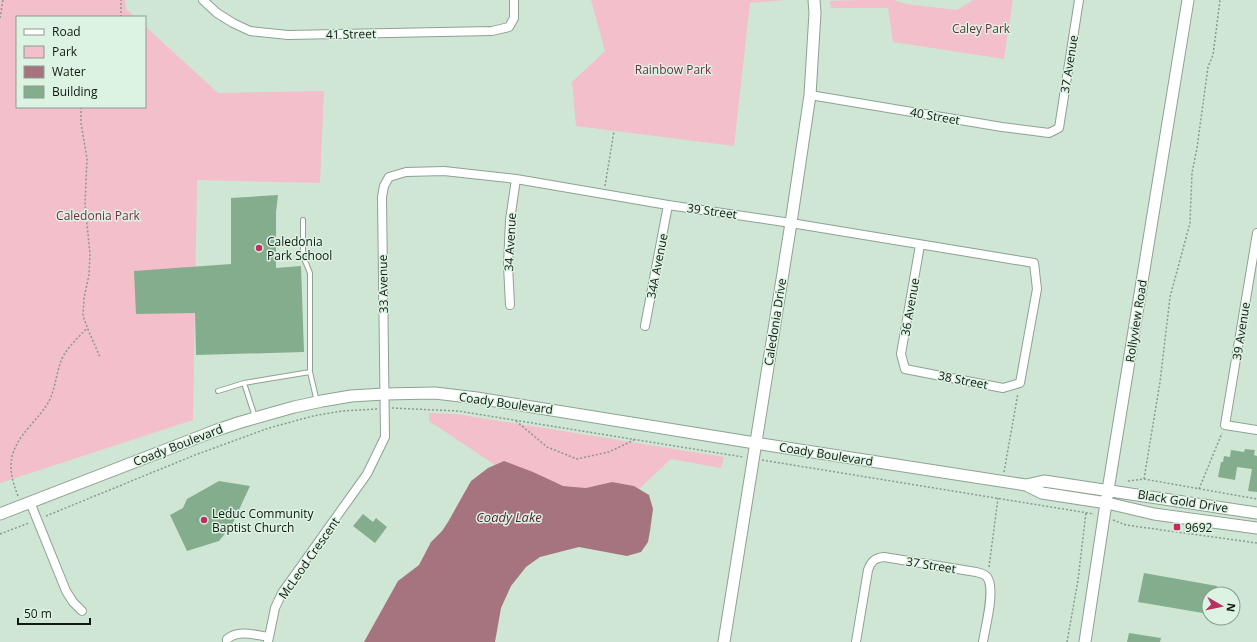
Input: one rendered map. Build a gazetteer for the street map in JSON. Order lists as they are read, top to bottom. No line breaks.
{"streets":{"main road":["Rollyview Road","Caledonia Drive","Coady Boulevard","Black Gold Drive"],"street":["41 Street","37 Avenue","40 Street","39 Street","34 Avenue","34A Avenue","33 Avenue","36 Avenue","39 Avenue","38 Street","McLeod Crescent","37 Street"]},"crossings":[["37 Avenue","40 Street"],["40 Street","Caledonia Drive"],["39 Street","34 Avenue"],["39 Street","34A Avenue"],["39 Street","33 Avenue"],["39 Street","36 Avenue"],["39 Street","Caledonia Drive"],["39 Street","38 Street"],["33 Avenue","Coady Boulevard"],["33 Avenue","McLeod Crescent"],["36 Avenue","38 Street"],["Rollyview Road","Coady Boulevard"],["Rollyview Road","Black Gold Drive"],["Caledonia Drive","Coady Boulevard"],["Coady Boulevard","Black Gold Drive"],["Coady Boulevard","McLeod Crescent"]],"water":["Coady Lake"],"parks":["Caley Park","Rainbow Park","Caledonia Park"],"places":{"other":["Caledonia Park School","Leduc Community Baptist Church"],"transit":["9692"]},"legend":["Road","Park","Water","Building"],"scale_bar":"50 m","north":"right"}
